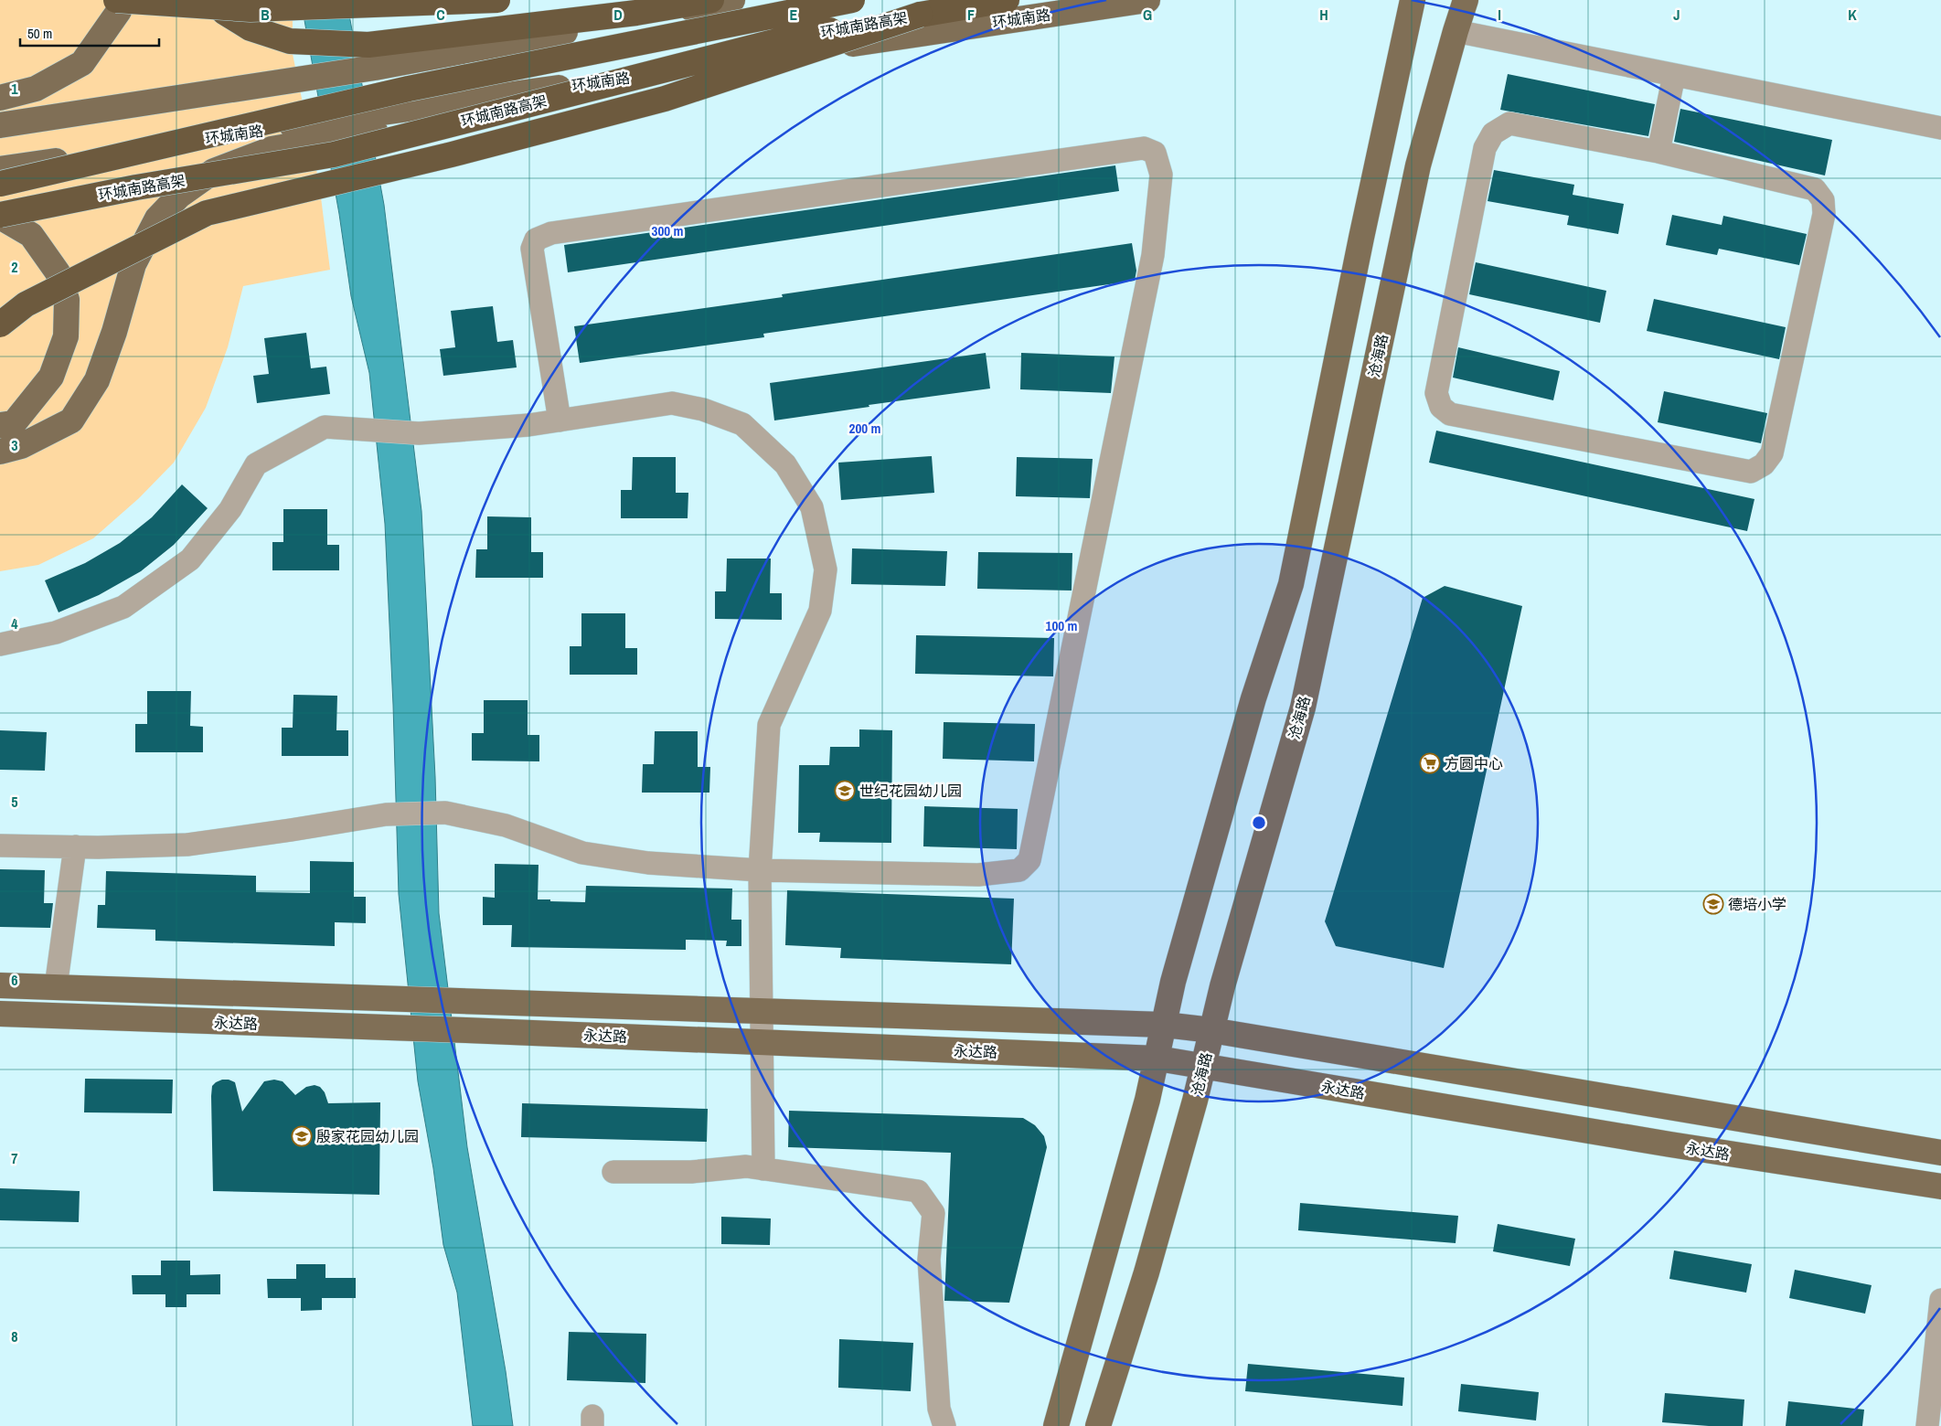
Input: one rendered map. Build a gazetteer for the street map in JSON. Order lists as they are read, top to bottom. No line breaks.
{"streets":{"highway":["环城南路高架"],"main road":["环城南路","沧海路","永达路"]},"crossings":[["环城南路","环城南路高架"],["沧海路","永达路"]],"places":{"supermarket":["方圆中心"],"school or university":["世纪花园幼儿园","德培小学","殷家花园幼儿园"]},"scale_bar":"50 m","grid":{"columns":["B","C","D","E","F","G","H","I","J","K"],"rows":["1","2","3","4","5","6","7","8"]},"rings":["300 m","200 m","100 m"]}
